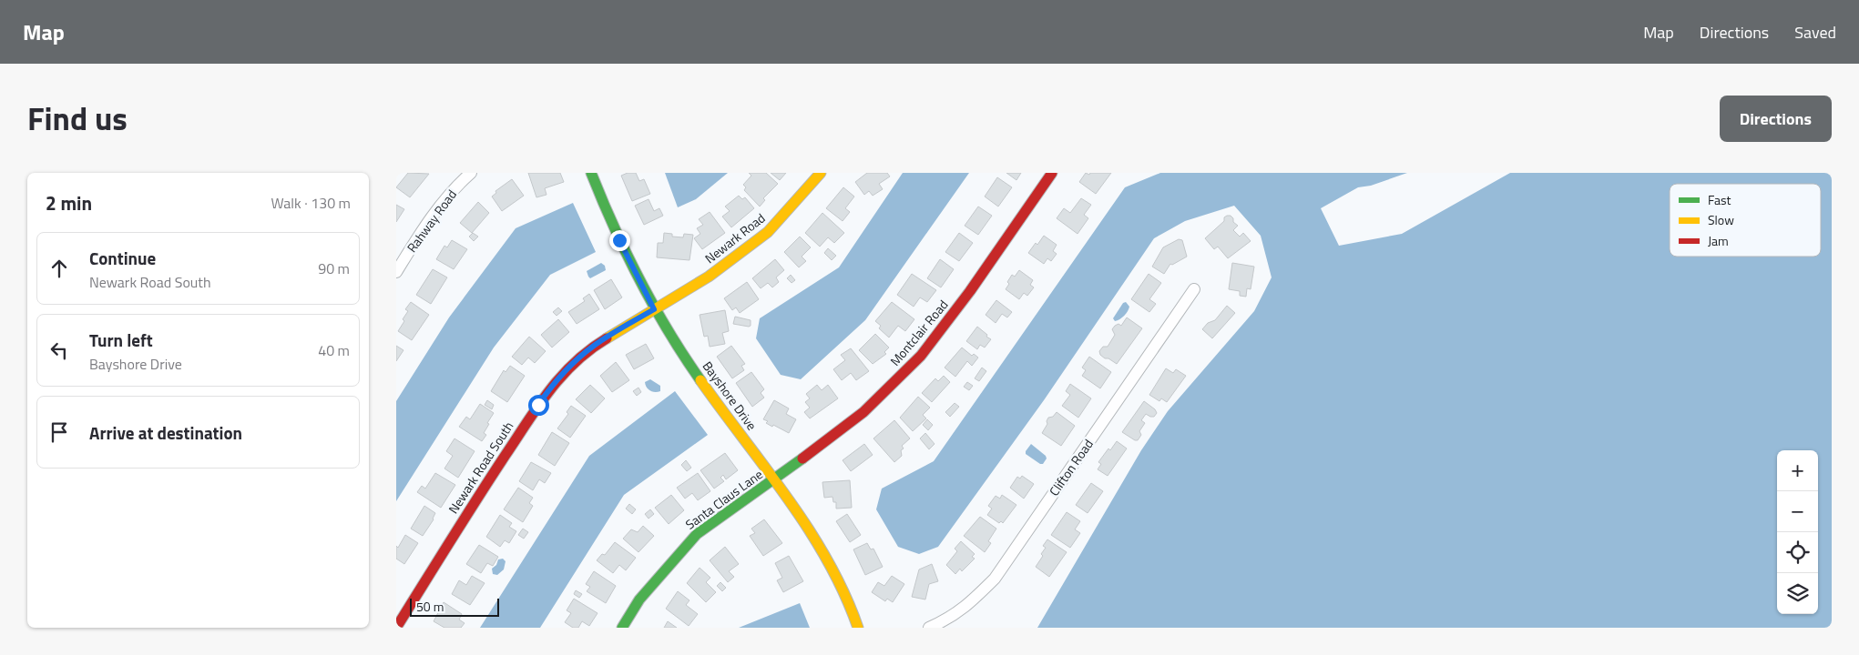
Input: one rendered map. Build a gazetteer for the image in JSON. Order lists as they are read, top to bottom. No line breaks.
{"streets":{"street":["Rahway Road","Newark Road","Montclair Road","Bayshore Drive","Newark Road South","Clifton Road","Santa Claus Lane"]},"crossings":[["Newark Road","Bayshore Drive"],["Newark Road","Newark Road South"],["Montclair Road","Bayshore Drive"],["Montclair Road","Santa Claus Lane"],["Bayshore Drive","Newark Road South"],["Bayshore Drive","Santa Claus Lane"]],"legend":["Fast","Slow","Jam"],"scale_bar":"50 m","page":{"header":"Map","nav":["Map","Directions","Saved"],"title":"Find us","buttons":"Directions","heading":["2 min","Walk · 130 m"],"list":[["Continue","Newark Road South","90 m"],["Turn left","Bayshore Drive","40 m"],"Arrive at destination"],"map_buttons":["+","−"],"scale":"50 m"}}
